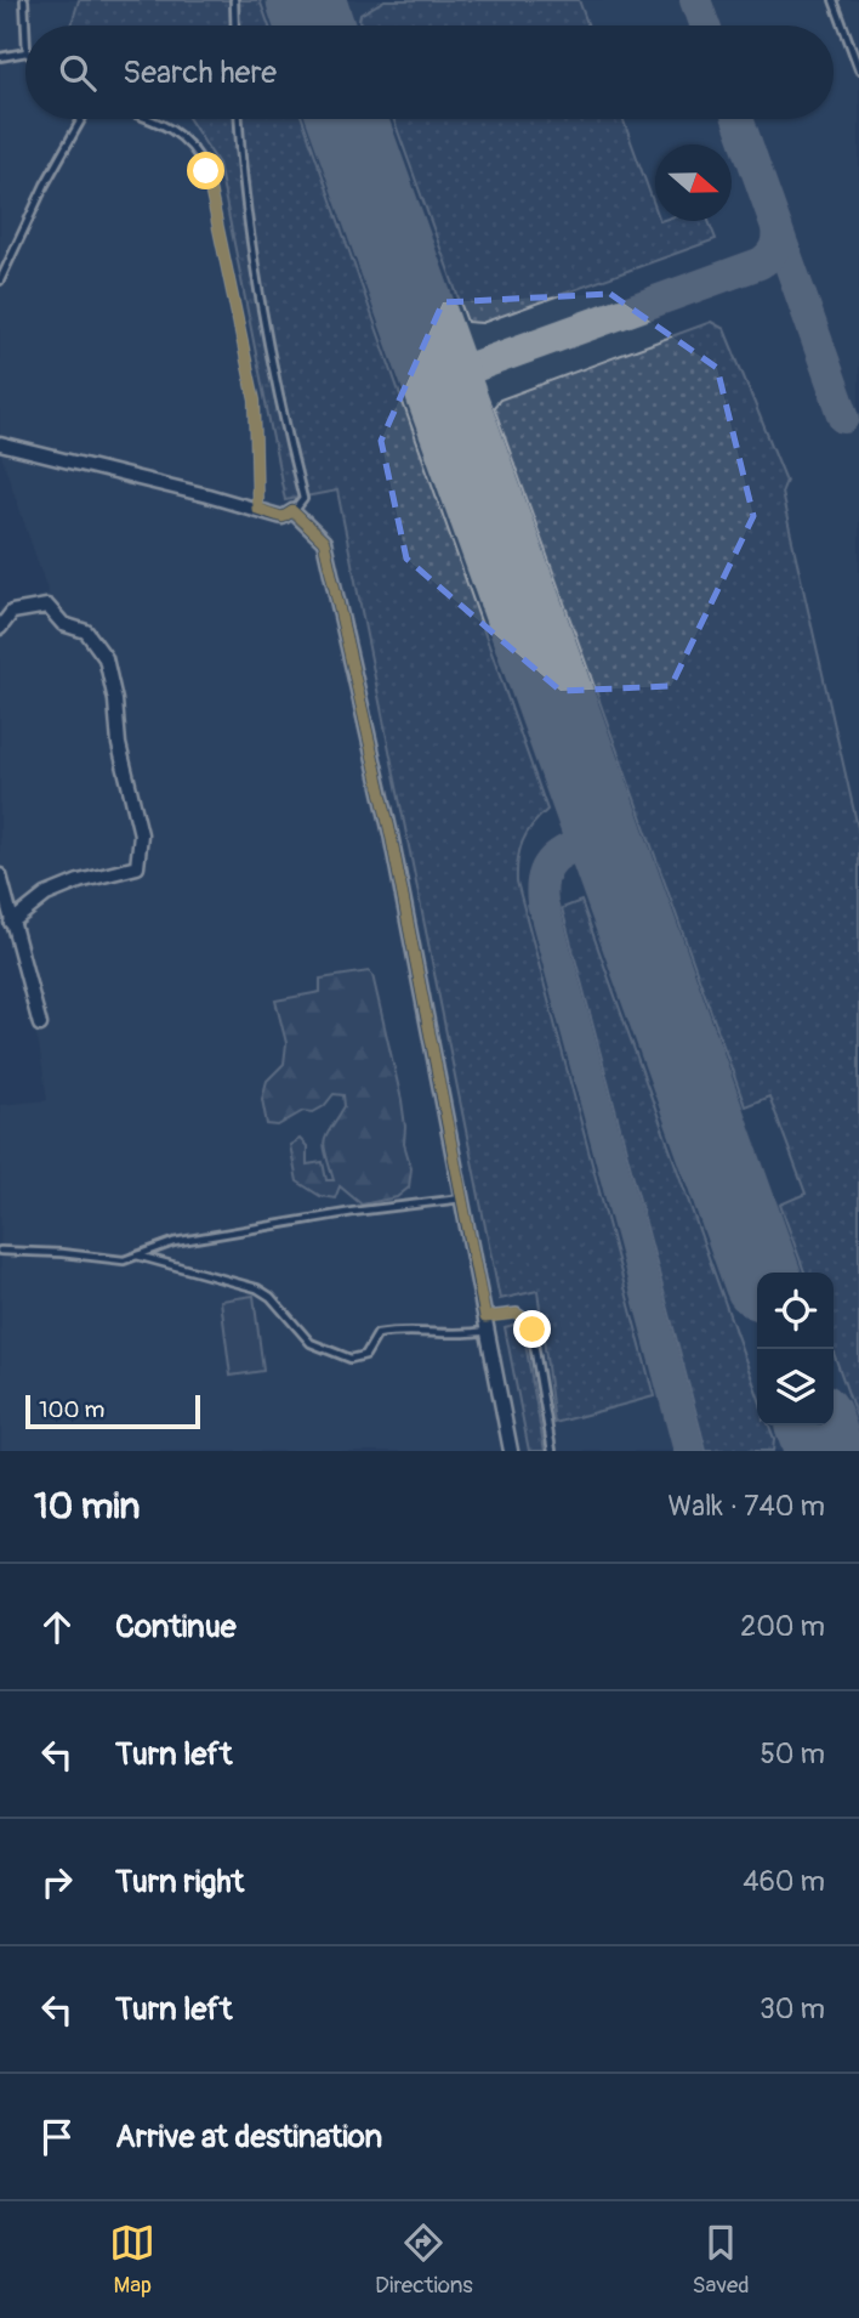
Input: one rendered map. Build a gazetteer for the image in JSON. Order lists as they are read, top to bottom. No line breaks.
{"scale_bar":"100 m","north":"right","page":{"search":"Search here","scale":"100 m","heading":["10 min","Walk · 740 m"],"list":[["Continue","200 m"],["Turn left","50 m"],["Turn right","460 m"],["Turn left","30 m"],"Arrive at destination"],"nav":["Map","Directions","Saved"]}}
